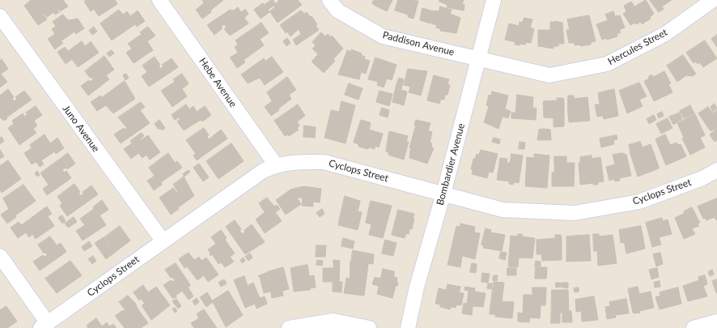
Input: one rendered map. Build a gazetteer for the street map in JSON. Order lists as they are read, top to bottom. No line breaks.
{"streets":{"street":["Paddison Avenue","Hercules Street","Hebe Avenue","Juno Avenue","Bombardier Avenue","Cyclops Street"]},"crossings":[["Paddison Avenue","Hercules Street"],["Paddison Avenue","Bombardier Avenue"],["Hercules Street","Bombardier Avenue"],["Hebe Avenue","Cyclops Street"],["Juno Avenue","Cyclops Street"],["Bombardier Avenue","Cyclops Street"]]}
